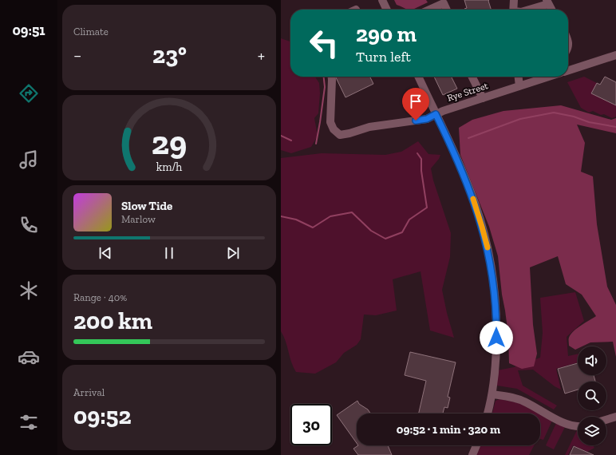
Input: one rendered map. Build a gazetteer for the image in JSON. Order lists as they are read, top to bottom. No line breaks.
{"streets":{"street":["Rye Street"]},"page":{"tabs":"09:51","tile":["Climate",["Range · 40%","200 km"],["Arrival","09:52"]],"turn":["290 m","Turn left"],"heat":["−","23°","+"],"song":["Slow Tide","Marlow"],"limit":"30","trip":"09:52 · 1 min · 320 m","gauge":["29","km/h"]}}
